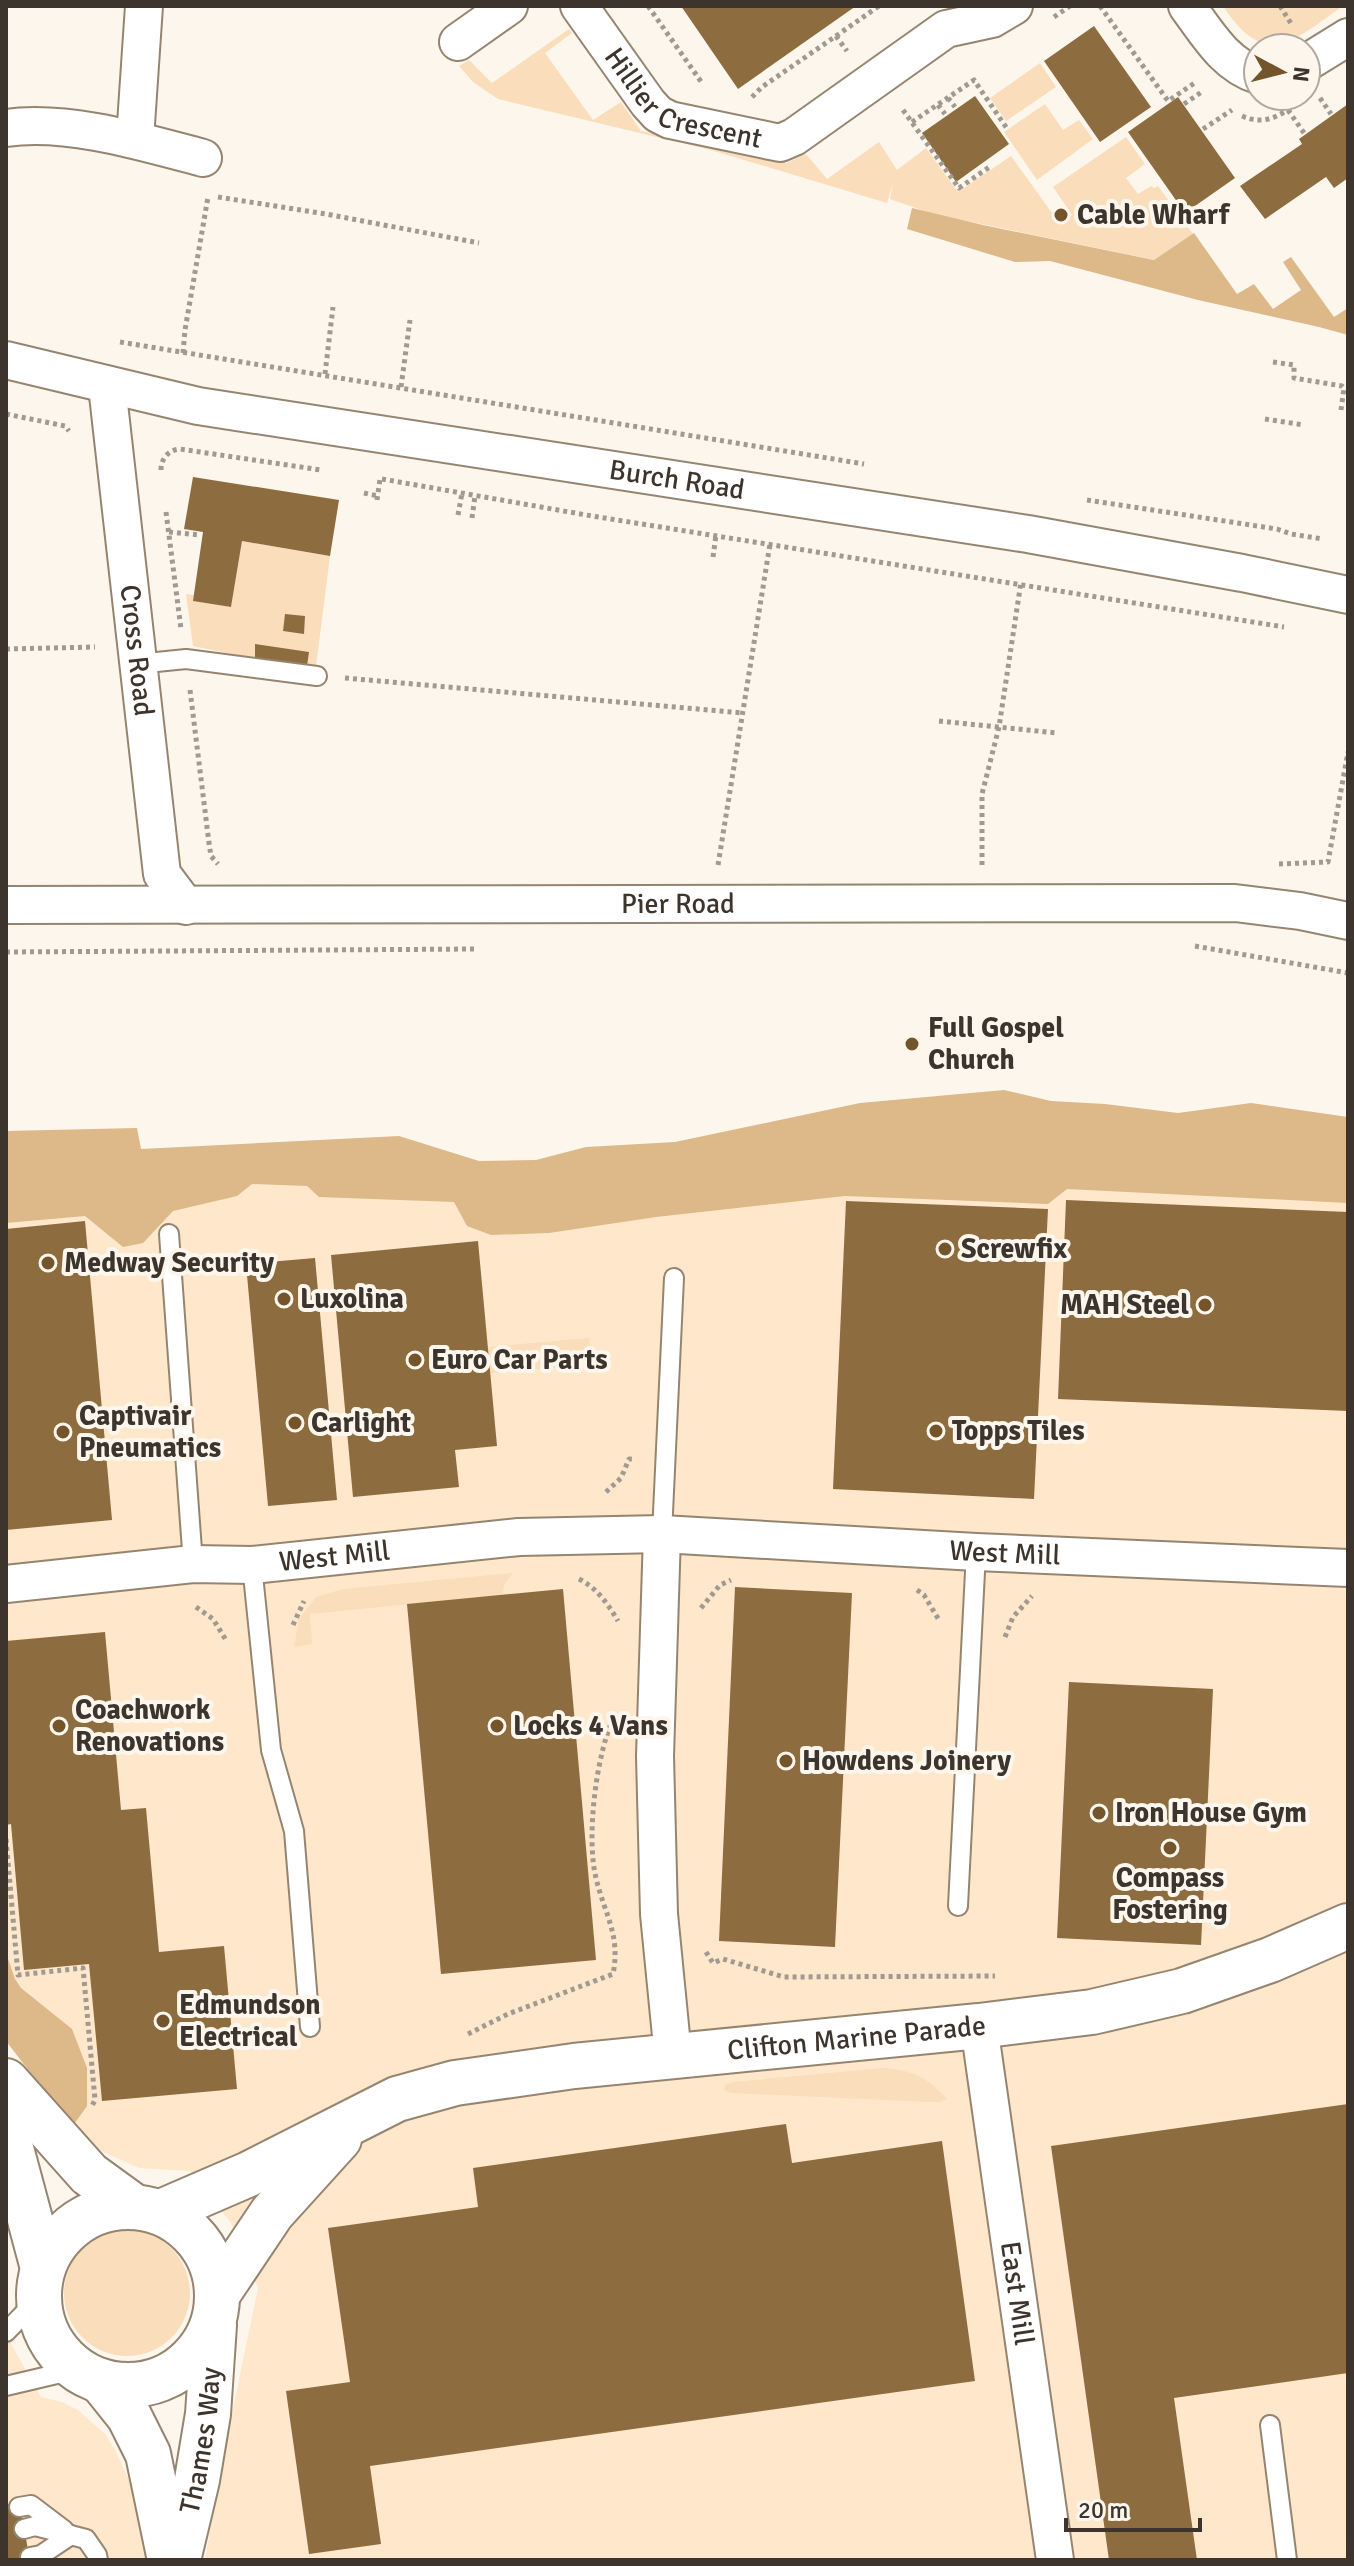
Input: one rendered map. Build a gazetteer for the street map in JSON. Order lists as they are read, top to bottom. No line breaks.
{"streets":{"street":["Hillier Crescent","Burch Road","Cross Road","Pier Road","West Mill","Clifton Marine Parade","East Mill","Thames Way"]},"crossings":[["Burch Road","Cross Road"],["Cross Road","Pier Road"],["Clifton Marine Parade","East Mill"],["Clifton Marine Parade","Thames Way"]],"places":["Cable Wharf","Full Gospel Church","Screwfix","Medway Security","Luxolina","MAH Steel","Euro Car Parts","Carlight","Topps Tiles","Captivair Pneumatics","Coachwork Renovations","Locks 4 Vans","Howdens Joinery","Iron House Gym","Compass Fostering","Edmundson Electrical"],"scale_bar":"20 m","north":"right"}
